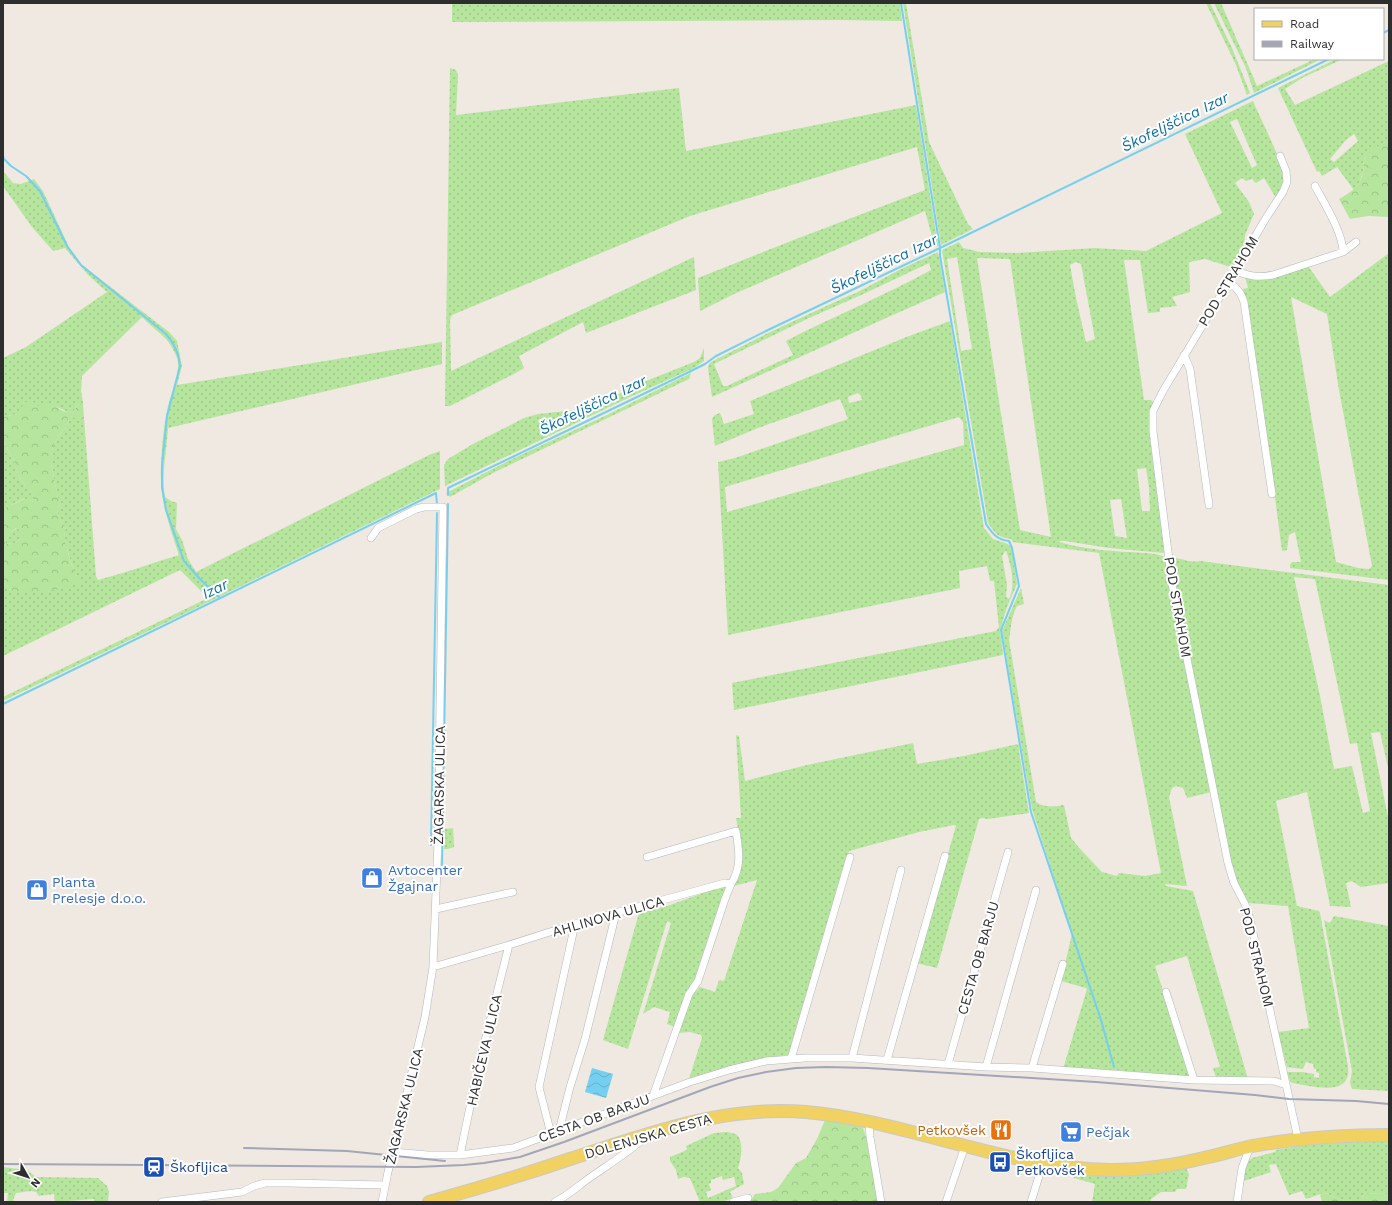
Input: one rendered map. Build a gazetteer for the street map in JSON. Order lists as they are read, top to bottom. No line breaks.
{"streets":{"main road":["DOLENJSKA CESTA"],"street":["POD STRAHOM","ŽAGARSKA ULICA","AHLINOVA ULICA","CESTA OB BARJU","HABIČEVA ULICA"]},"crossings":[["POD STRAHOM","CESTA OB BARJU"],["POD STRAHOM","DOLENJSKA CESTA"],["ŽAGARSKA ULICA","AHLINOVA ULICA"],["ŽAGARSKA ULICA","CESTA OB BARJU"],["AHLINOVA ULICA","HABIČEVA ULICA"],["CESTA OB BARJU","HABIČEVA ULICA"]],"water":["Škofeljščica Izar","Izar"],"places":{"shop":["Avtocenter Žgajnar","Planta Prelesje d.o.o."],"restaurant":["Petkovšek"],"supermarket":["Pečjak"],"bus stop":["Škofljica Petkovšek"],"station":["Škofljica"]},"legend":["Road","Railway"],"north":"bottom right"}
